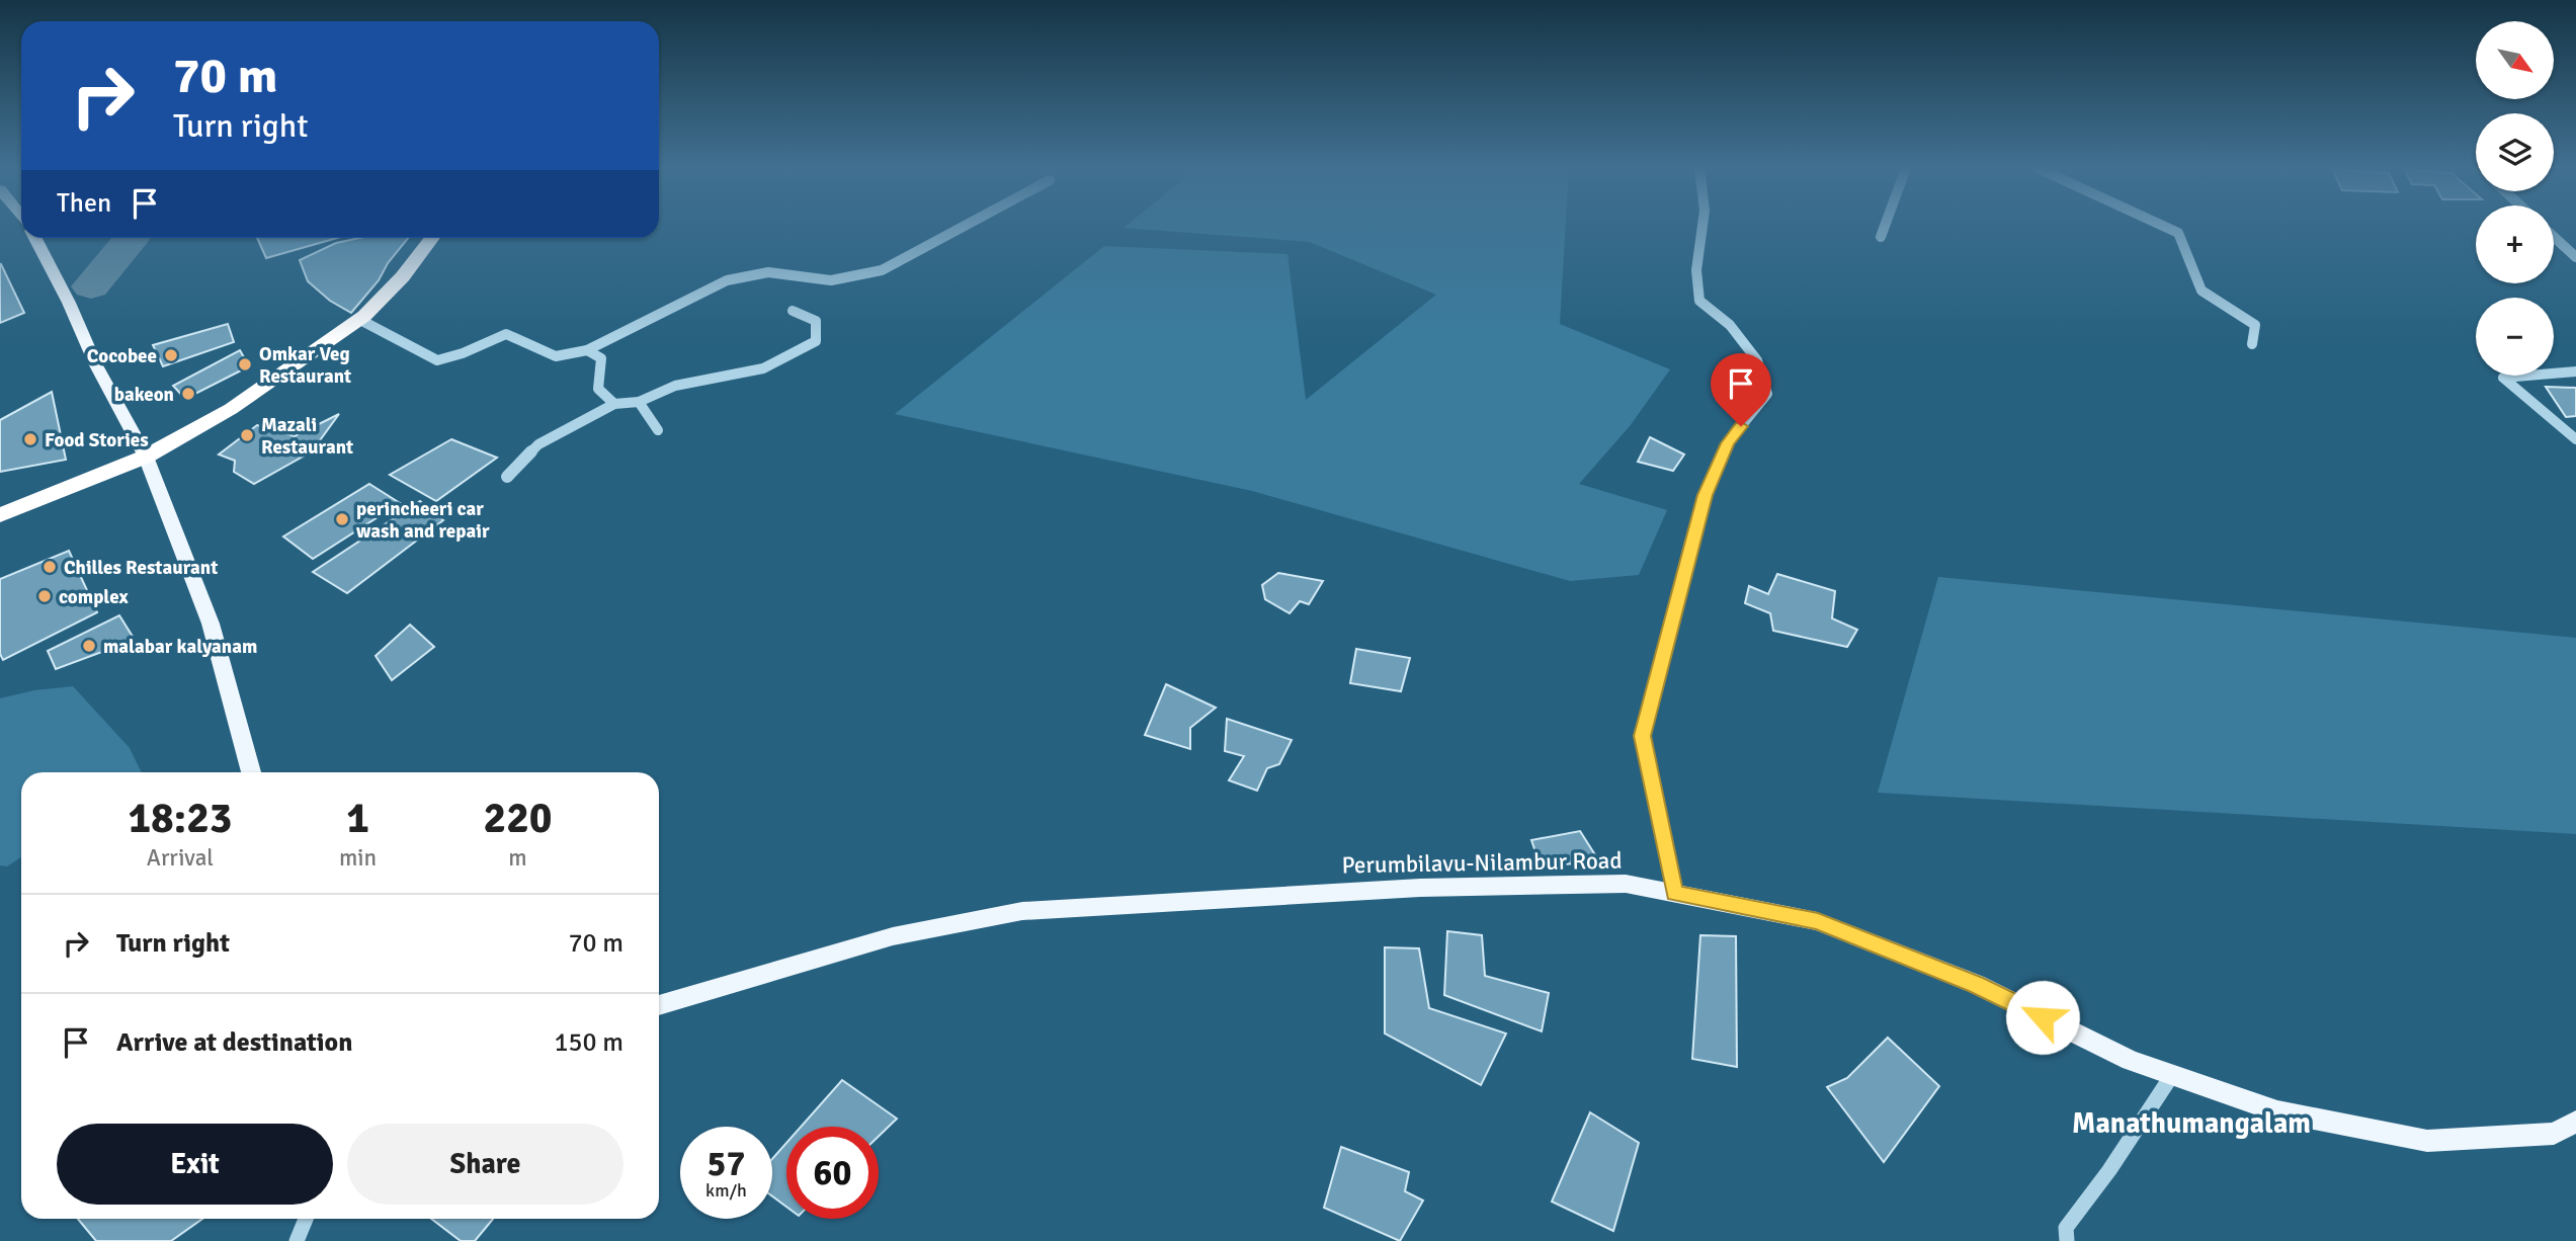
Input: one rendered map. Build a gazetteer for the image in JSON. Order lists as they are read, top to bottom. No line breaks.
{"streets":{"main road":["Perumbilavu-Nilambur Road"]},"districts":["Manathumangalam"],"places":["Cocobee","Omkar Veg Restaurant","bakeon","Mazali Restaurant","Food Stories","perincheeri car wash and repair","Chilles Restaurant","complex","malabar kalyanam"],"north":"bottom right","page":{"map_buttons":["+","−"],"turn":["70 m","Turn right"],"then":"Then","eta":["18:23","Arrival","1","min","220","m"],"list":[{"name":"Turn right","value":"70 m"},{"name":"Arrive at destination","value":"150 m"}],"buttons":["Exit","Share"],"speed":"57 km/h","limit":"60"}}
